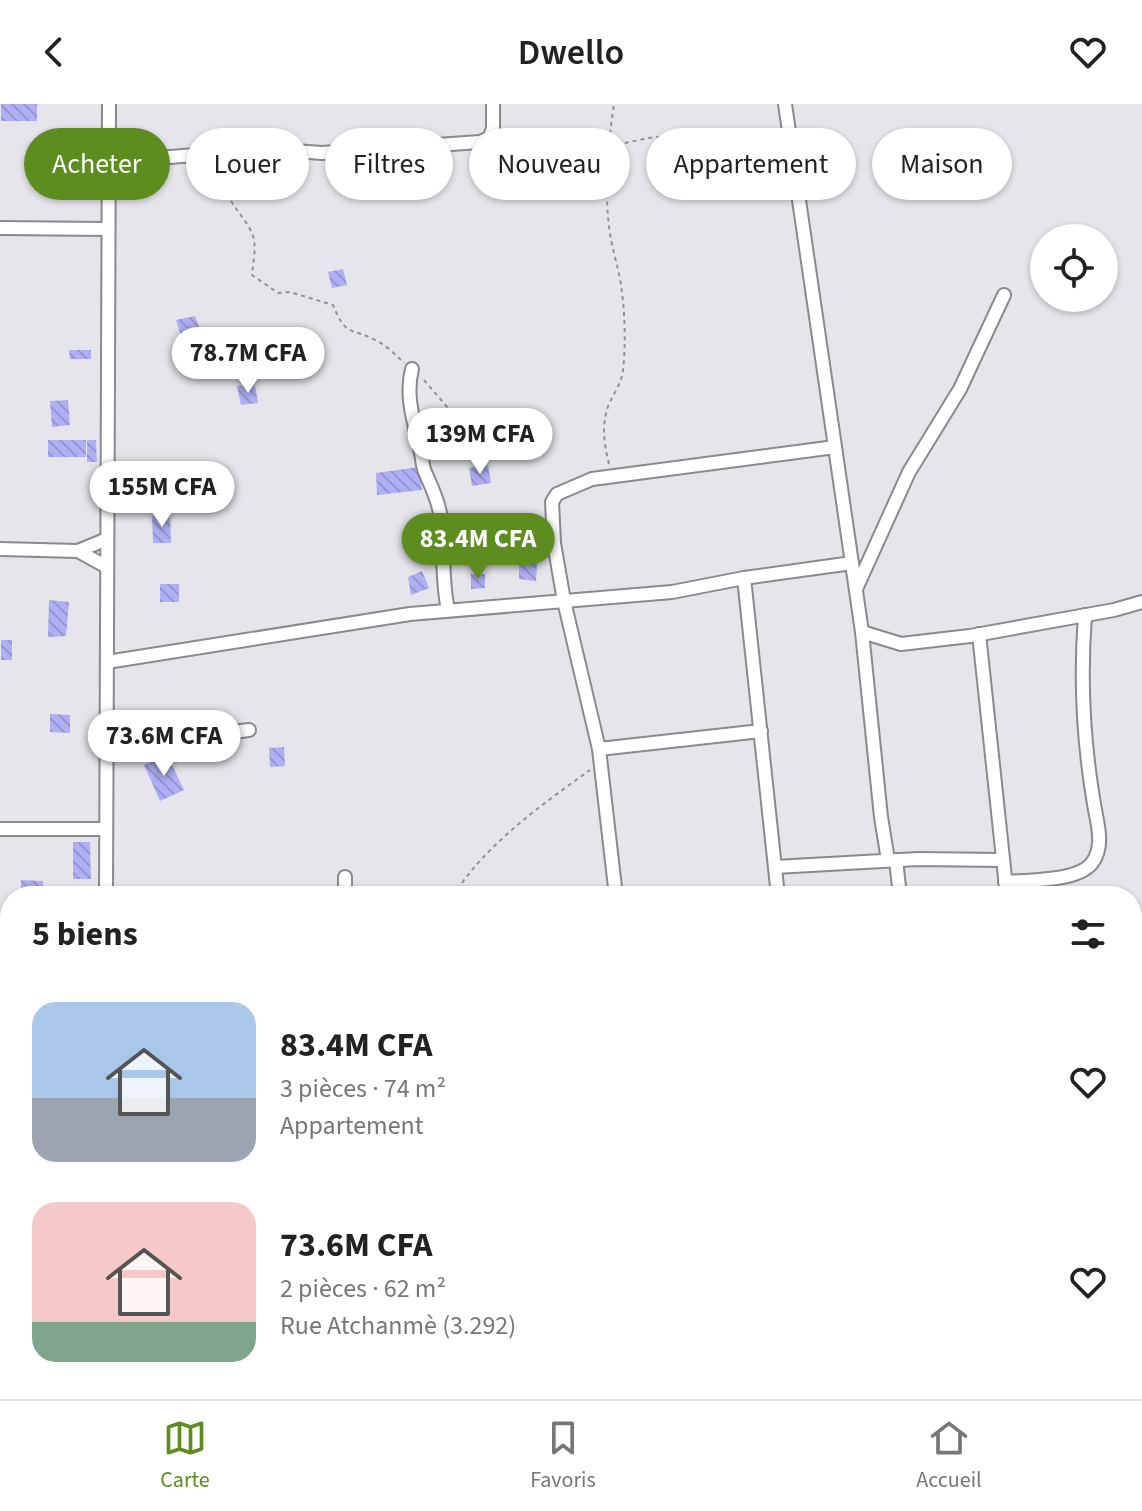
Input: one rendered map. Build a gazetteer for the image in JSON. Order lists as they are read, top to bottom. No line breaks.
{"page":{"header":"Dwello","chip":["Acheter","Louer","Filtres","Nouveau","Appartement","Maison"],"price":["78.7M CFA","139M CFA","155M CFA","83.4M CFA","73.6M CFA"],"heading":"5 biens","list":[{"name":"83.4M CFA","note":"3 pièces · 74 m² · Appartement"},{"name":"73.6M CFA","note":"2 pièces · 62 m² · Rue Atchanmè (3.292)"}],"tabs":["Carte","Favoris","Accueil"]}}
